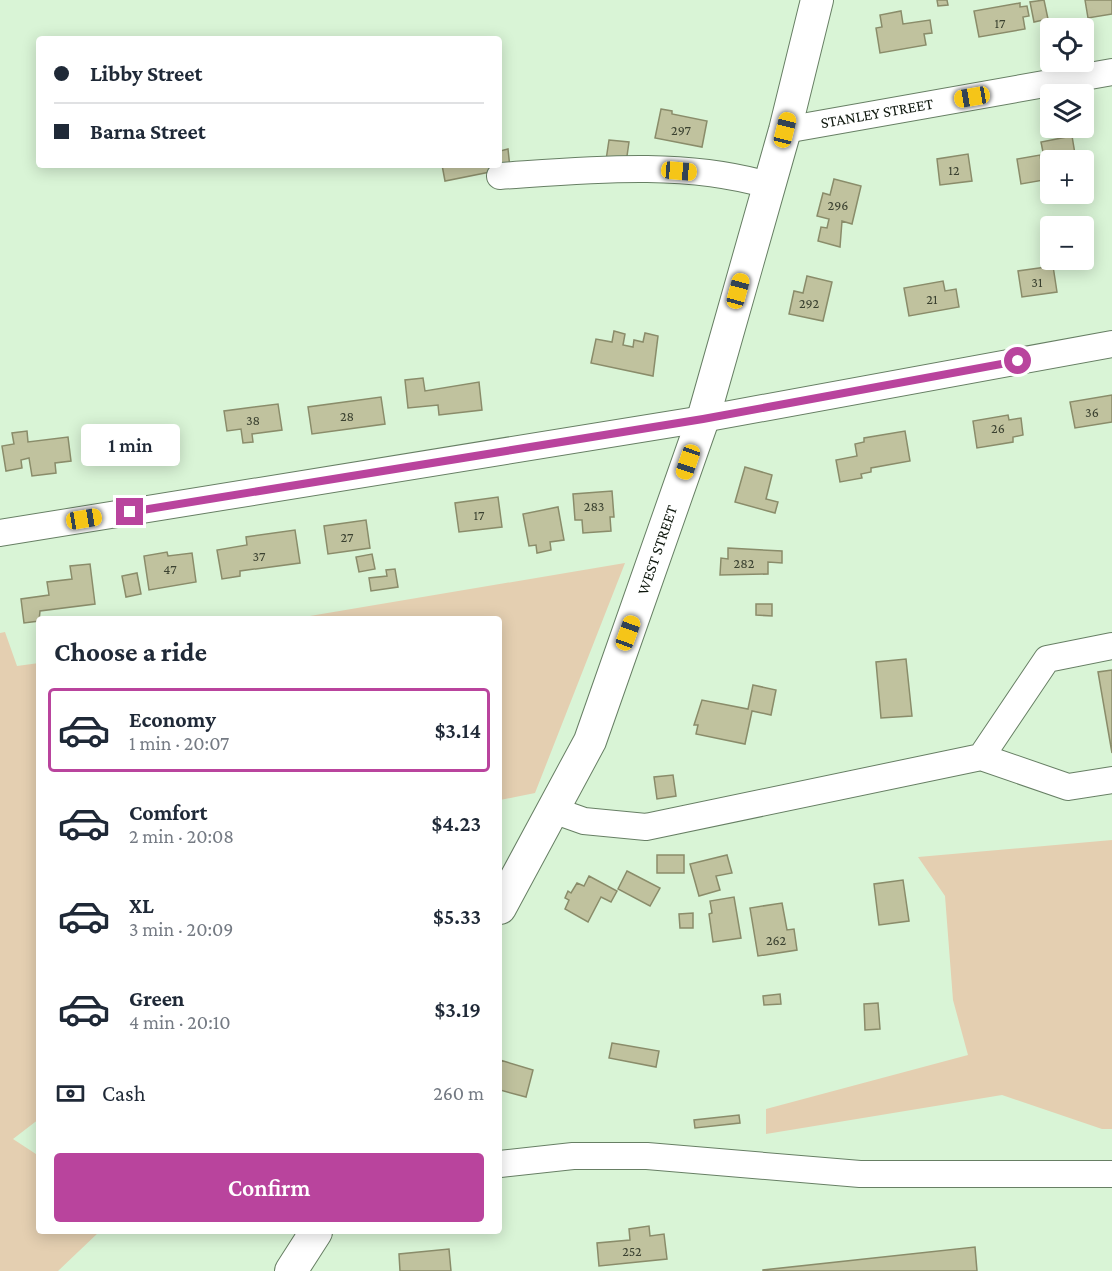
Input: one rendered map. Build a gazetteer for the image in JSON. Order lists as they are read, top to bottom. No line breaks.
{"streets":{"main road":["WEST STREET"],"street":["STANLEY STREET"]},"crossings":[["STANLEY STREET","WEST STREET"]],"house_numbers":["17","297","12","296","31","21","292","36","28","38","26","283","17","27","37","282","47","262","252"],"page":{"map_buttons":["+","−"],"banner":["Libby Street","Barna Street"],"bubble":"1 min","heading":"Choose a ride","list":[{"name":"Economy","note":"1 min · 20:07","value":"$3.14"},{"name":"Comfort","note":"2 min · 20:08","value":"$4.23"},{"name":"XL","note":"3 min · 20:09","value":"$5.33"},{"name":"Green","note":"4 min · 20:10","value":"$3.19"}],"pay":["Cash","260 m"],"buttons":"Confirm"}}
